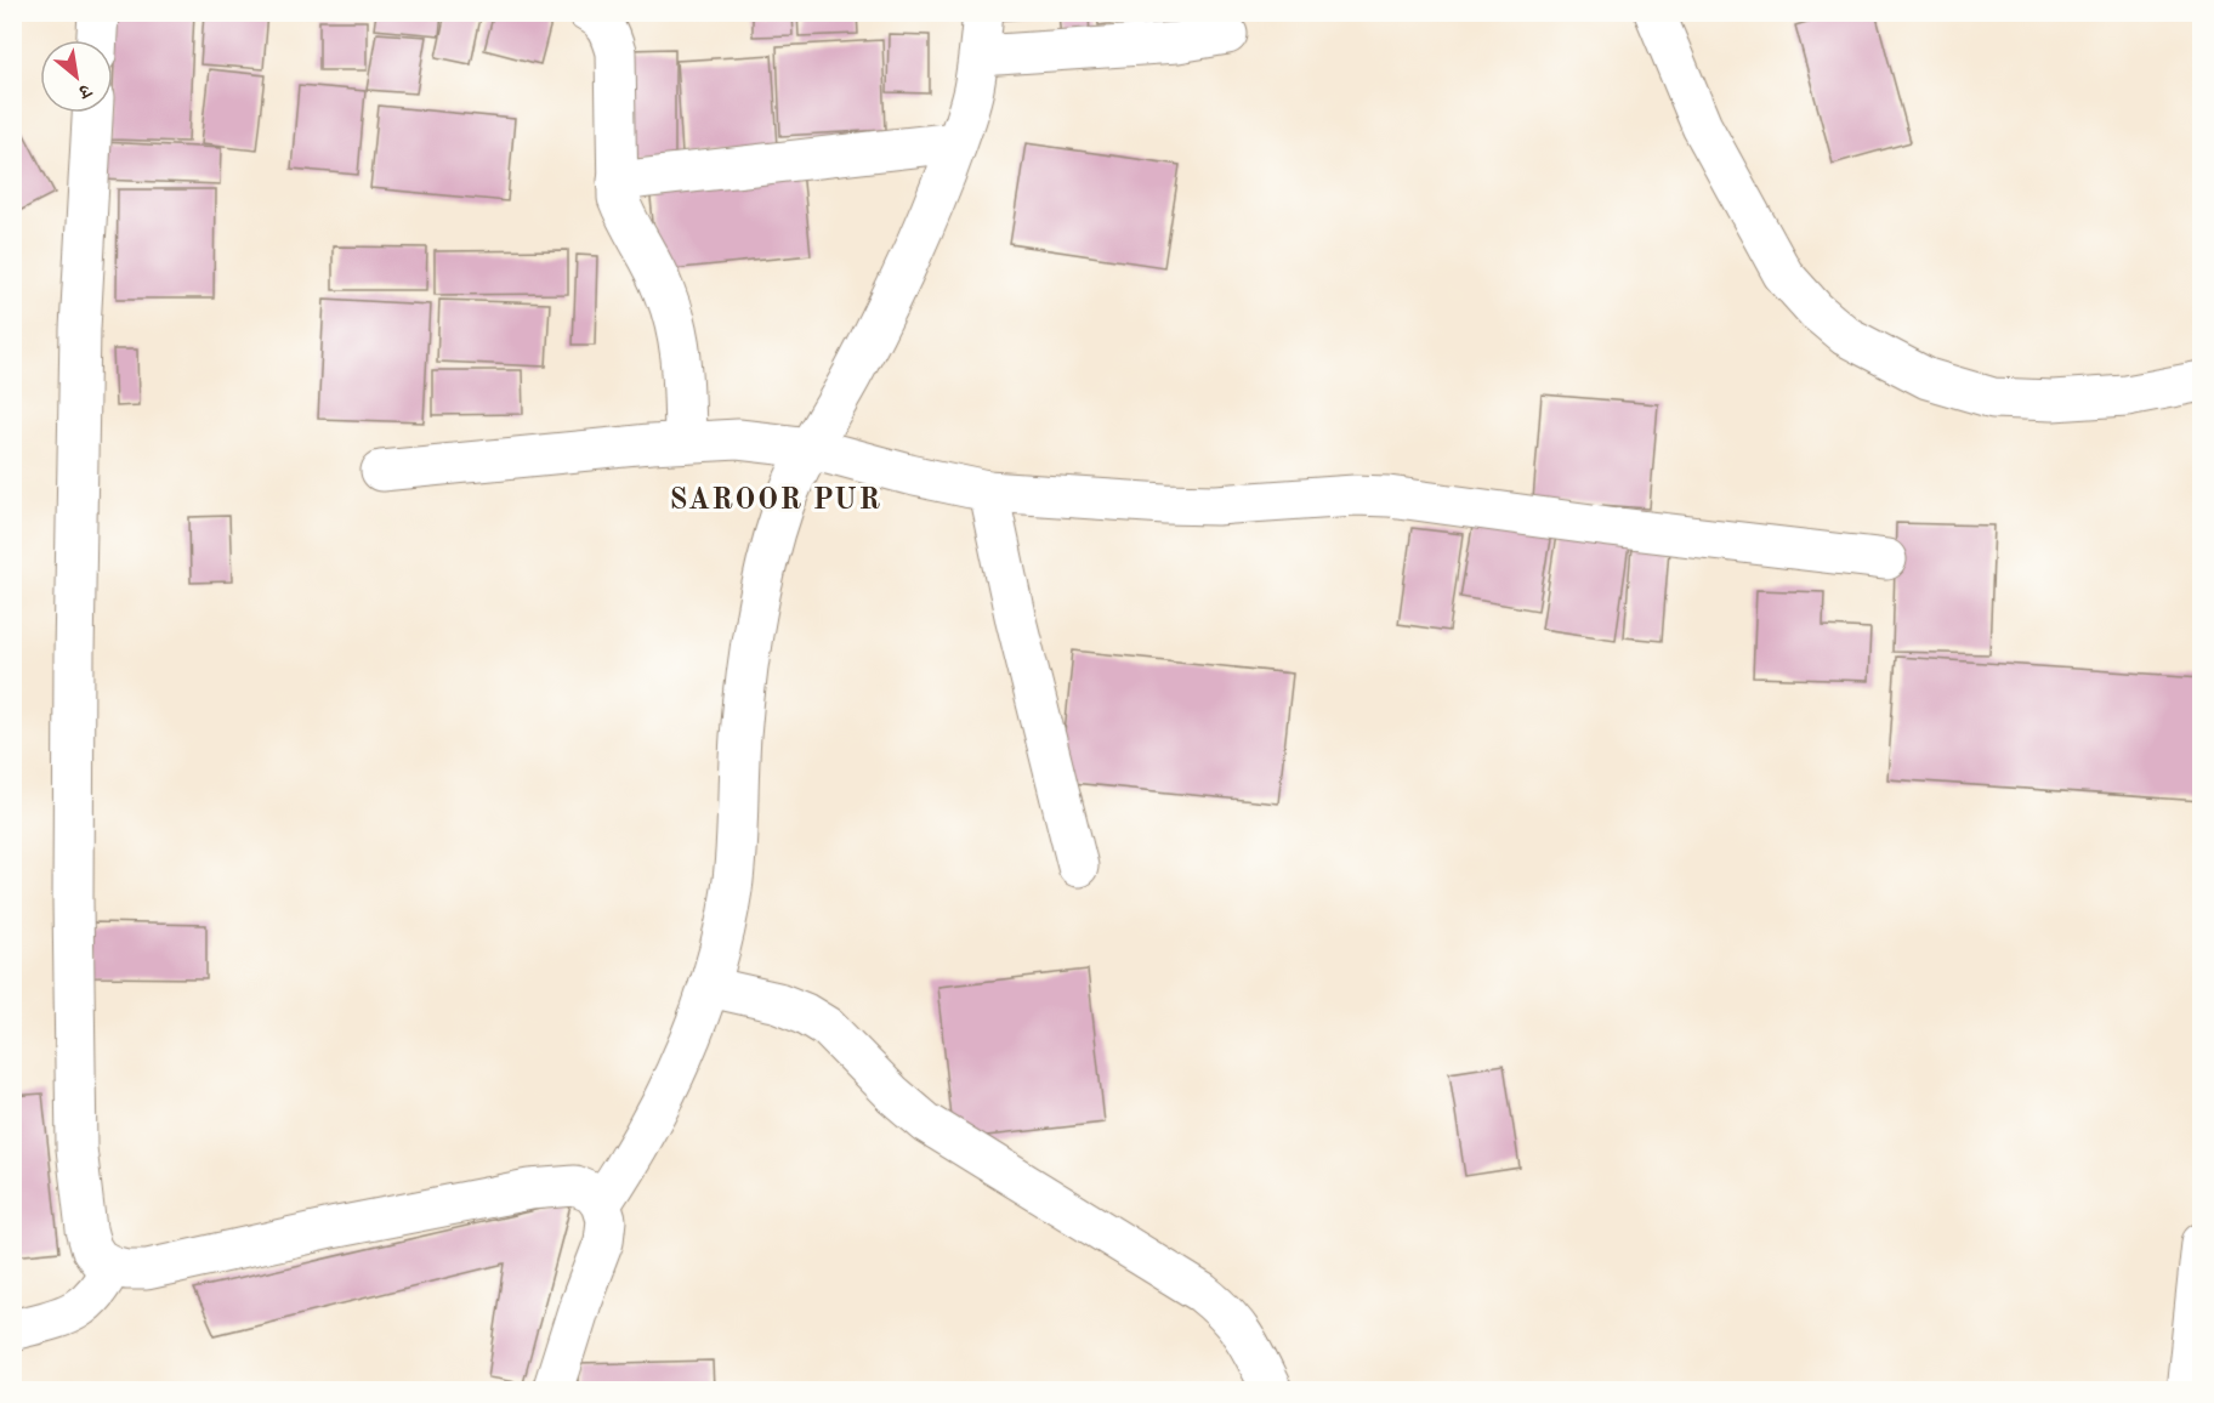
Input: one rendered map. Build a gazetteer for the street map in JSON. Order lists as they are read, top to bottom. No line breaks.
{"districts":["SAROOR PUR"],"north":"bottom right"}
